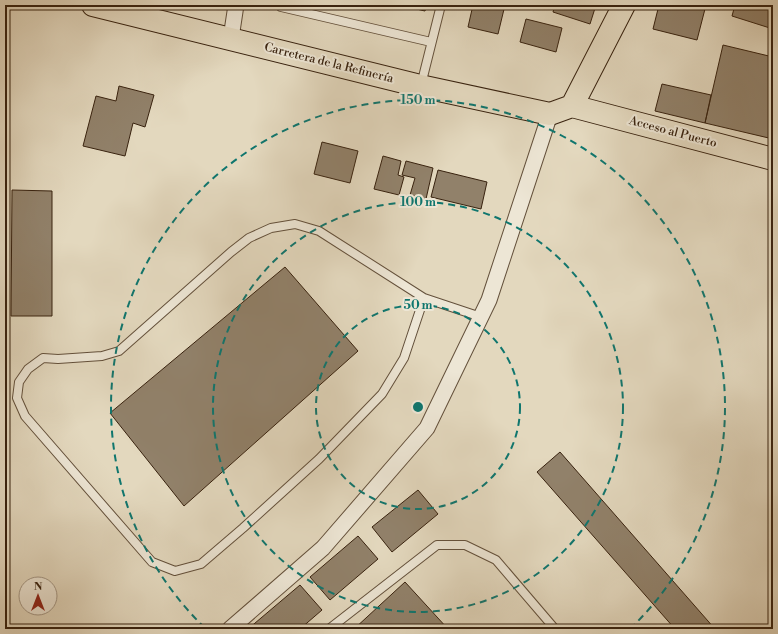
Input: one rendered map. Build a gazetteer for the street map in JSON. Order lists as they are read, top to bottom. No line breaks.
{"streets":{"main road":["Carretera de la Refinería","Acceso al Puerto"]},"north":"top","rings":["150 m","100 m","50 m"]}
